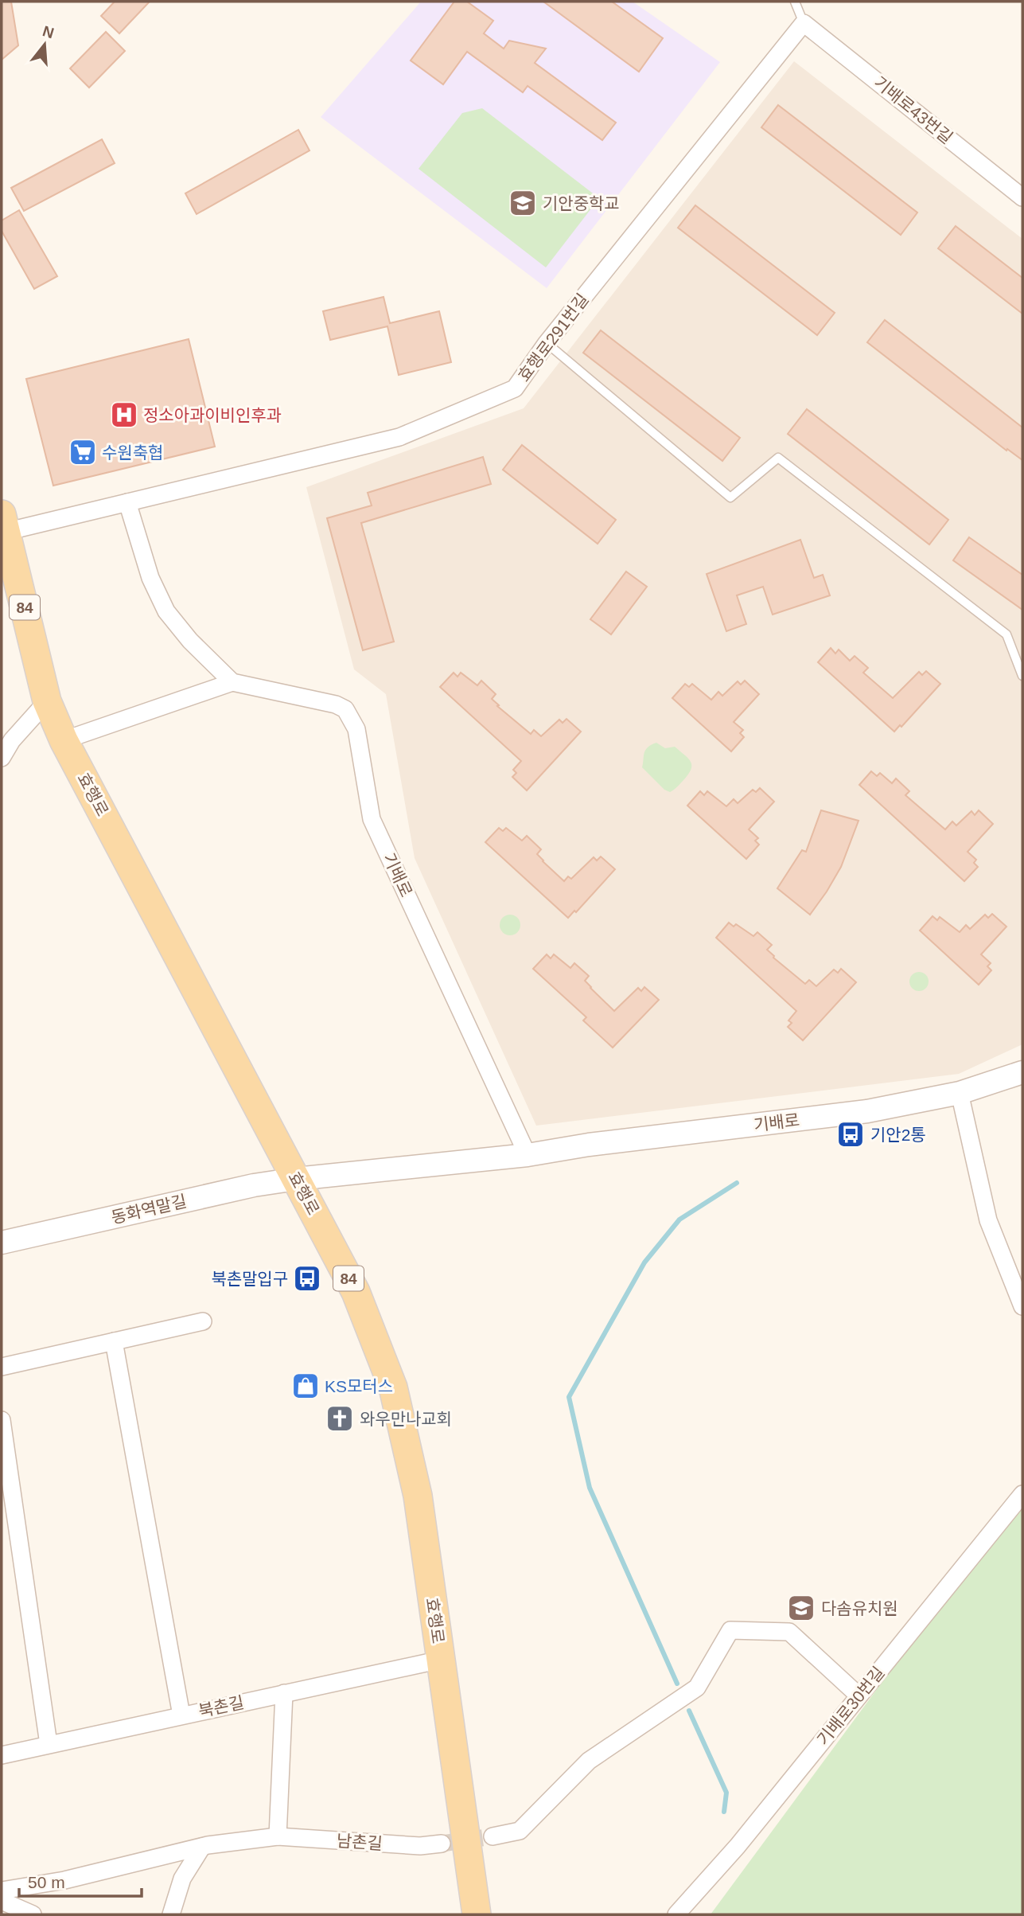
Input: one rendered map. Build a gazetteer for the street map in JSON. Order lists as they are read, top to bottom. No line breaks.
{"streets":{"main road":["84","효행로"],"street":["기배로43번길","효행로291번길","기배로","동화역말길","기배로30번길","북촌길","남촌길"]},"crossings":[["기배로43번길","효행로291번길"],["효행로291번길","효행로"],["효행로","기배로"],["효행로","동화역말길"],["효행로","북촌길"],["기배로","동화역말길"]],"places":{"school or university":["기안중학교","다솜유치원"],"hospital":["정소아과이비인후과"],"supermarket":["수원축협"],"bus stop":["기안2통","북촌말입구"],"shop":["KS모터스"],"church":["와우만나교회"]},"scale_bar":"50 m","north":"top"}
